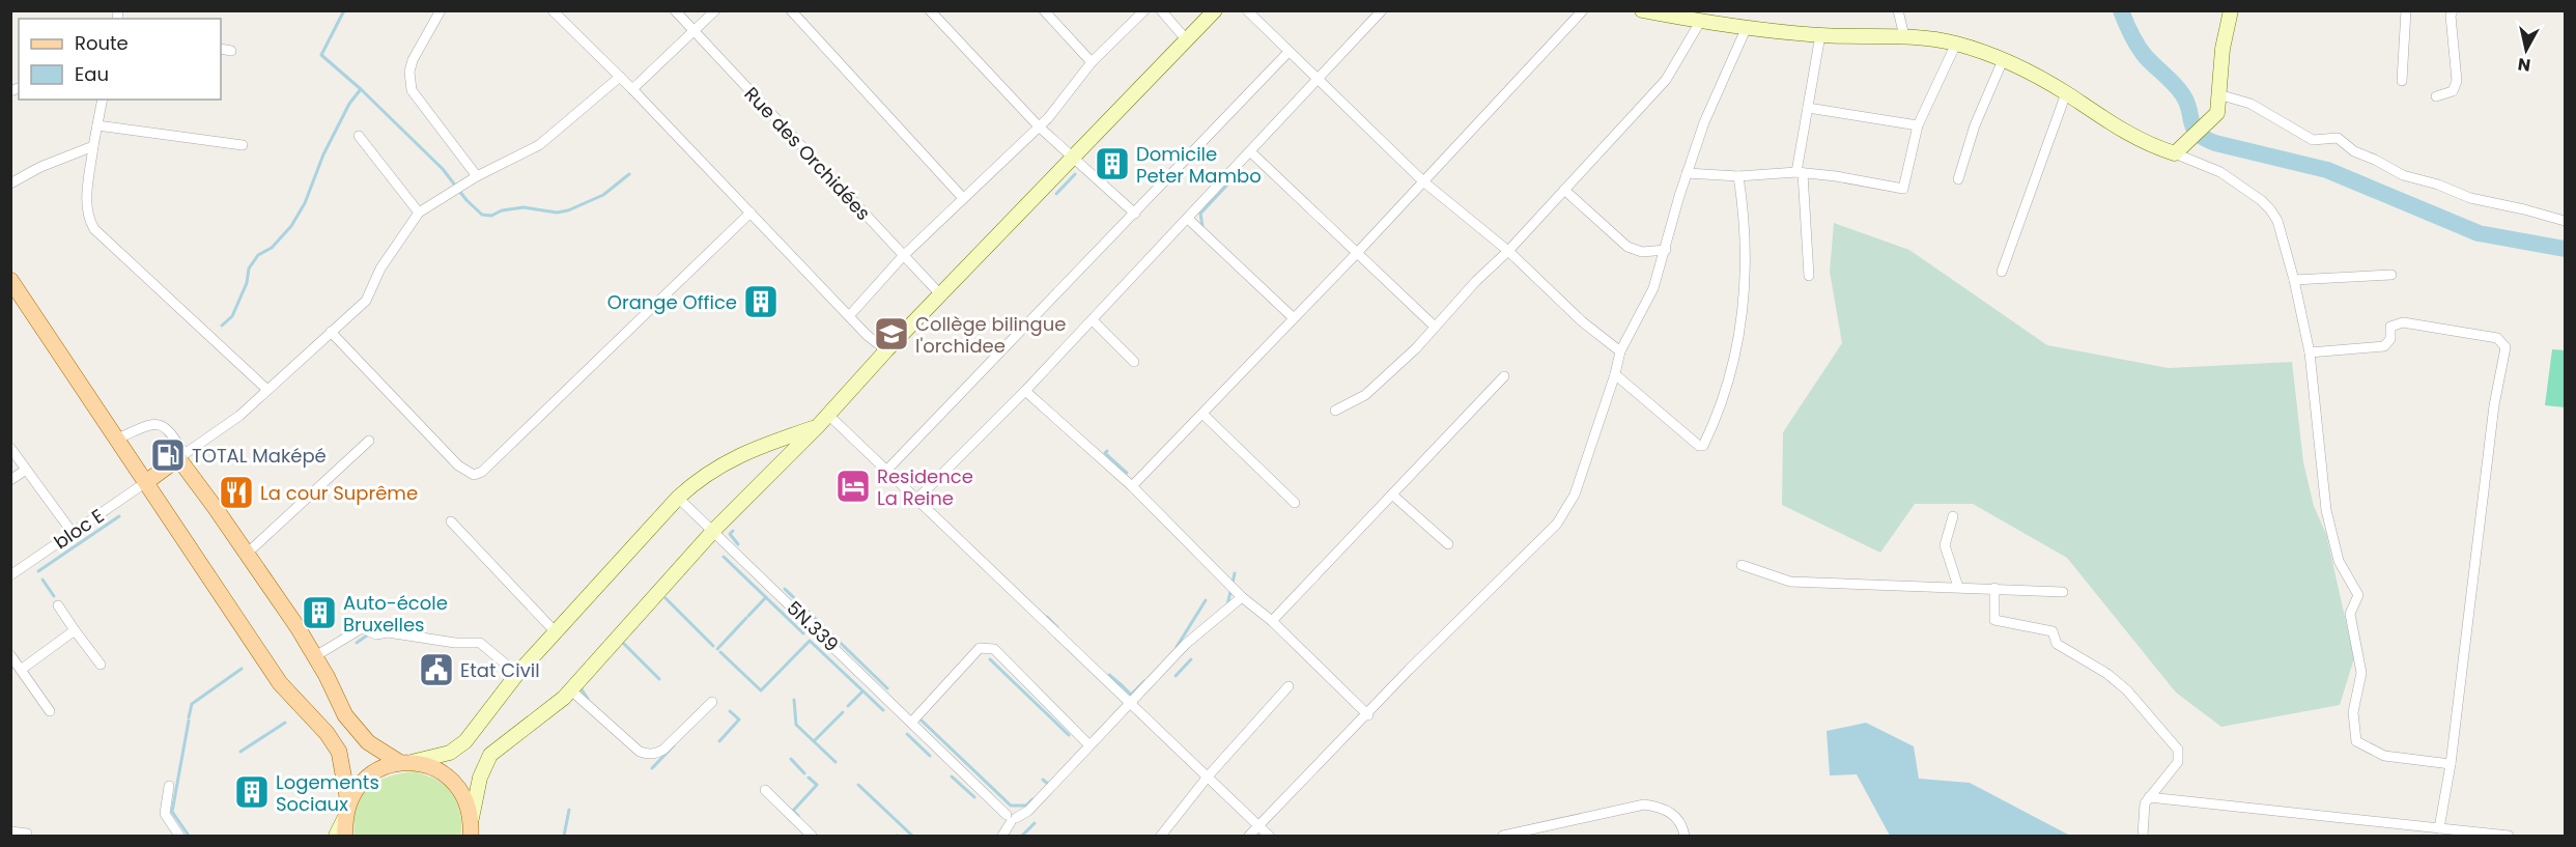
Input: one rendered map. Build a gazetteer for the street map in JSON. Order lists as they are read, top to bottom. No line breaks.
{"streets":{"street":["Rue des Orchidées","bloc E","5N.339"]},"places":{"building":["Domicile Peter Mambo","Orange Office","Auto-école Bruxelles","Logements Sociaux"],"school or university":["Collège bilingue l'orchidee"],"fuel station":["TOTAL Maképé"],"hotel":["Residence La Reine"],"restaurant":["La cour Suprême"],"public building":["Etat Civil"]},"legend":["Route","Eau"],"north":"bottom"}
